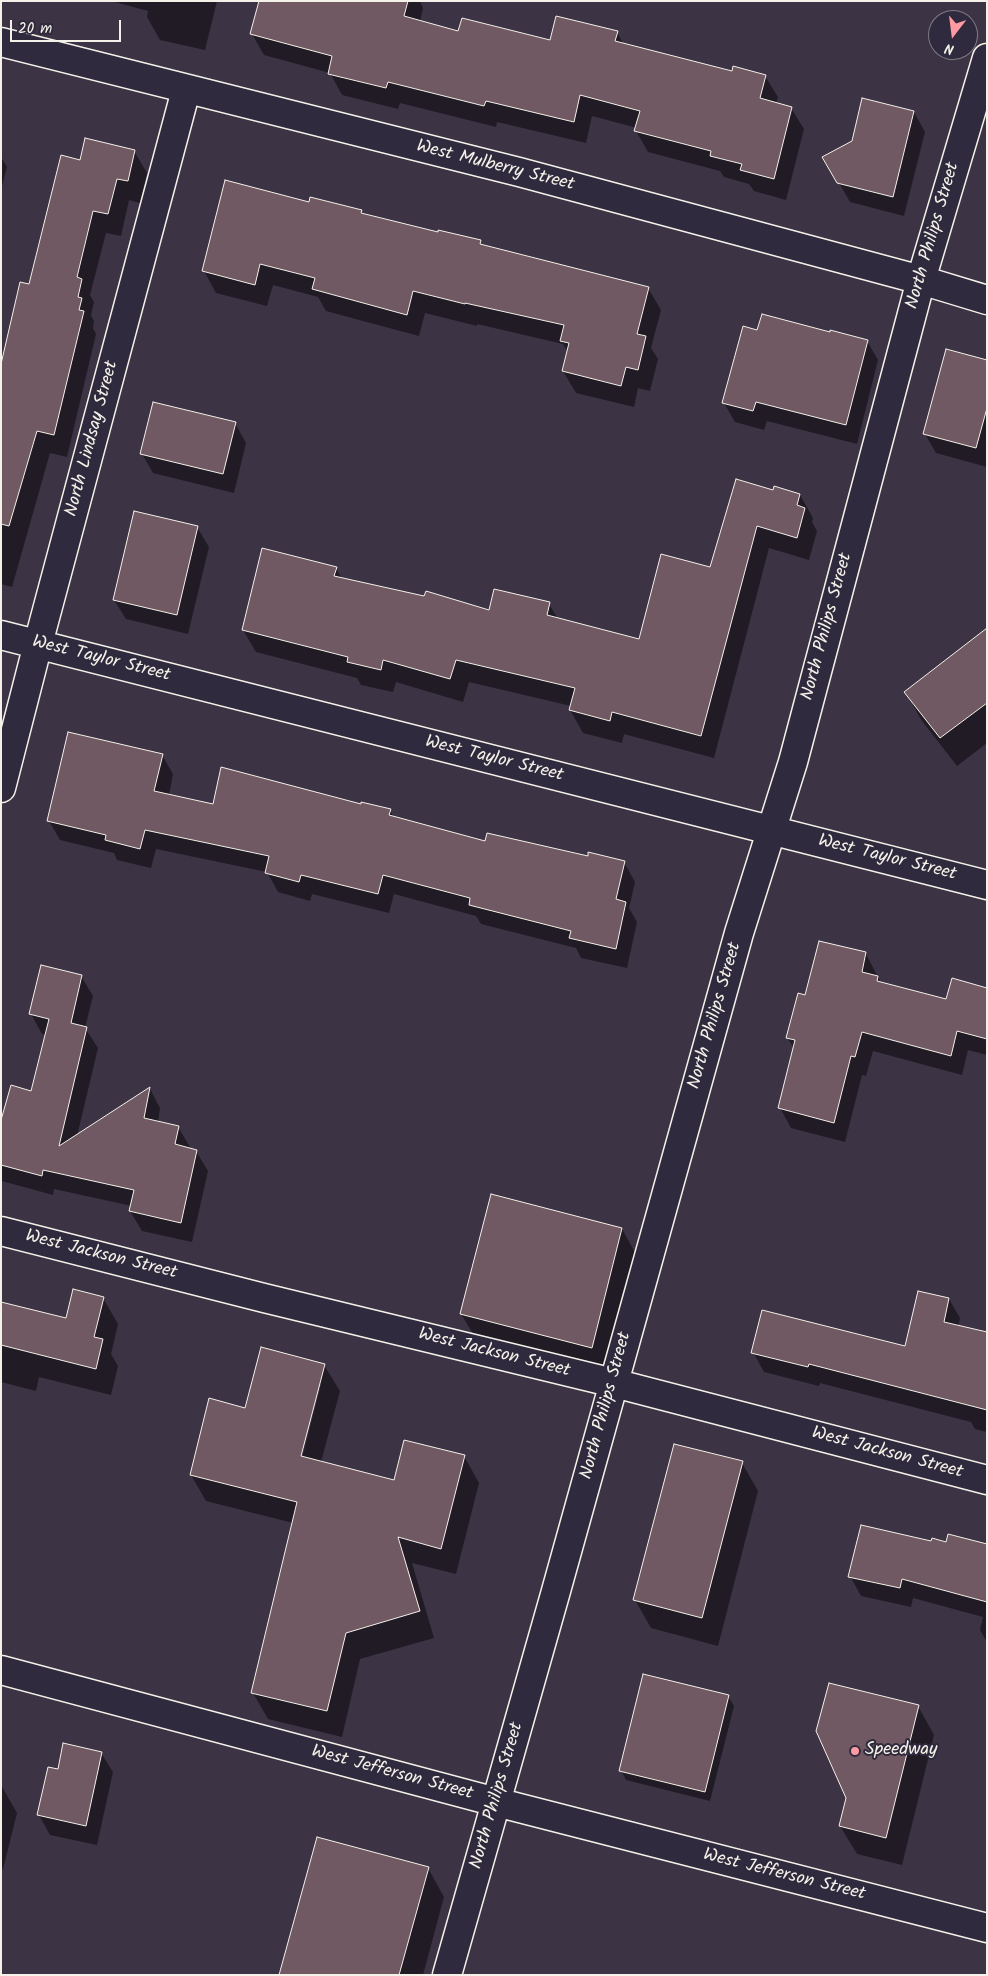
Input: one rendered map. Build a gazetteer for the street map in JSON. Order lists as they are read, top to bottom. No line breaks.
{"streets":{"street":["West Mulberry Street","North Philips Street","North Lindsay Street","West Taylor Street","West Jackson Street","West Jefferson Street"]},"crossings":[["West Mulberry Street","North Philips Street"],["West Mulberry Street","North Lindsay Street"],["North Philips Street","West Taylor Street"],["North Philips Street","West Jackson Street"],["North Philips Street","West Jefferson Street"],["North Lindsay Street","West Taylor Street"]],"places":["Speedway"],"scale_bar":"20 m","north":"bottom"}
